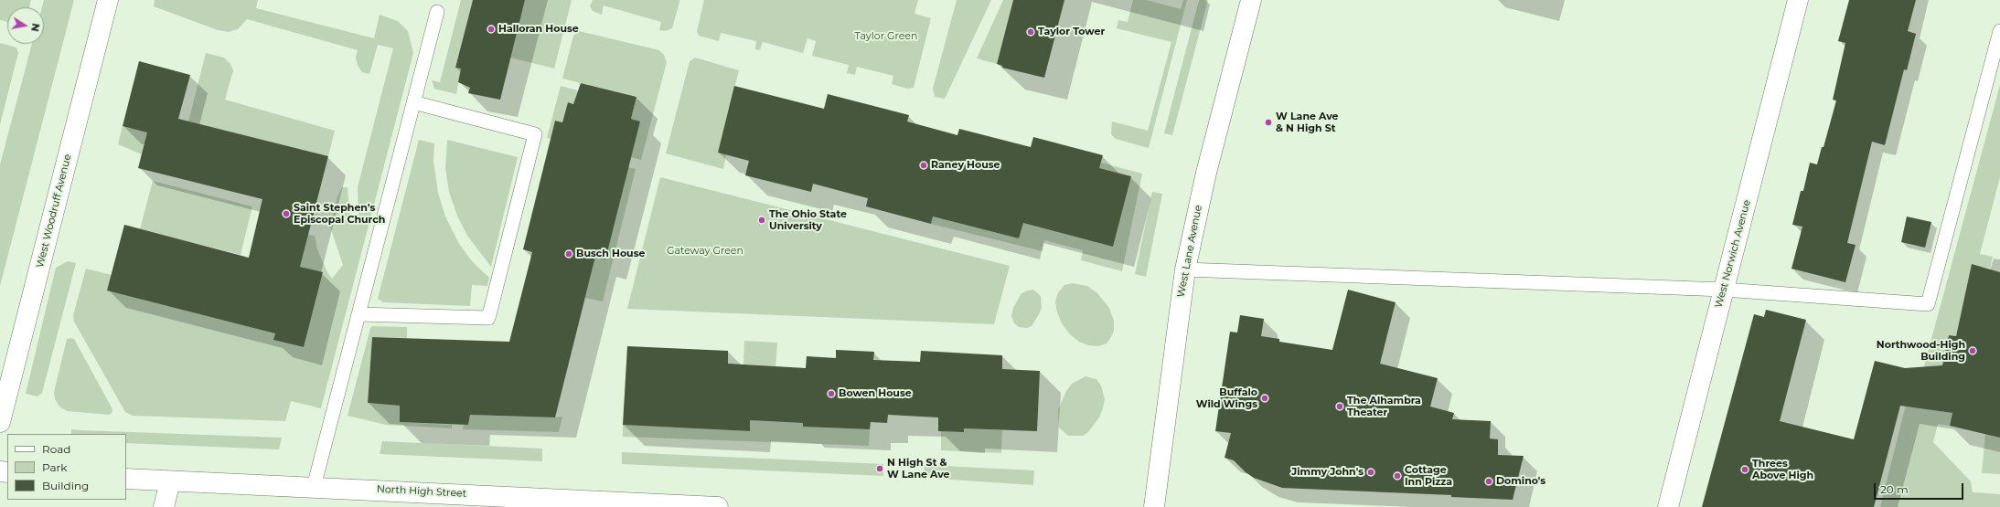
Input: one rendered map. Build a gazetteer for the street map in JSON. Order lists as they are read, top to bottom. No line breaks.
{"streets":{"main road":["West Woodruff Avenue","West Lane Avenue","West Norwich Avenue","North High Street"]},"parks":["Taylor Green","Gateway Green"],"places":["Halloran House","Taylor Tower","W Lane Ave & N High St","Raney House","Saint Stephen's Episcopal Church","The Ohio State University","Busch House","Northwood-High Building","Bowen House","Buffalo Wild Wings","The Alhambra Theater","N High St & W Lane Ave","Threes Above High","Jimmy John's","Cottage Inn Pizza","Domino's"],"legend":["Road","Park","Building"],"scale_bar":"20 m","north":"right"}
